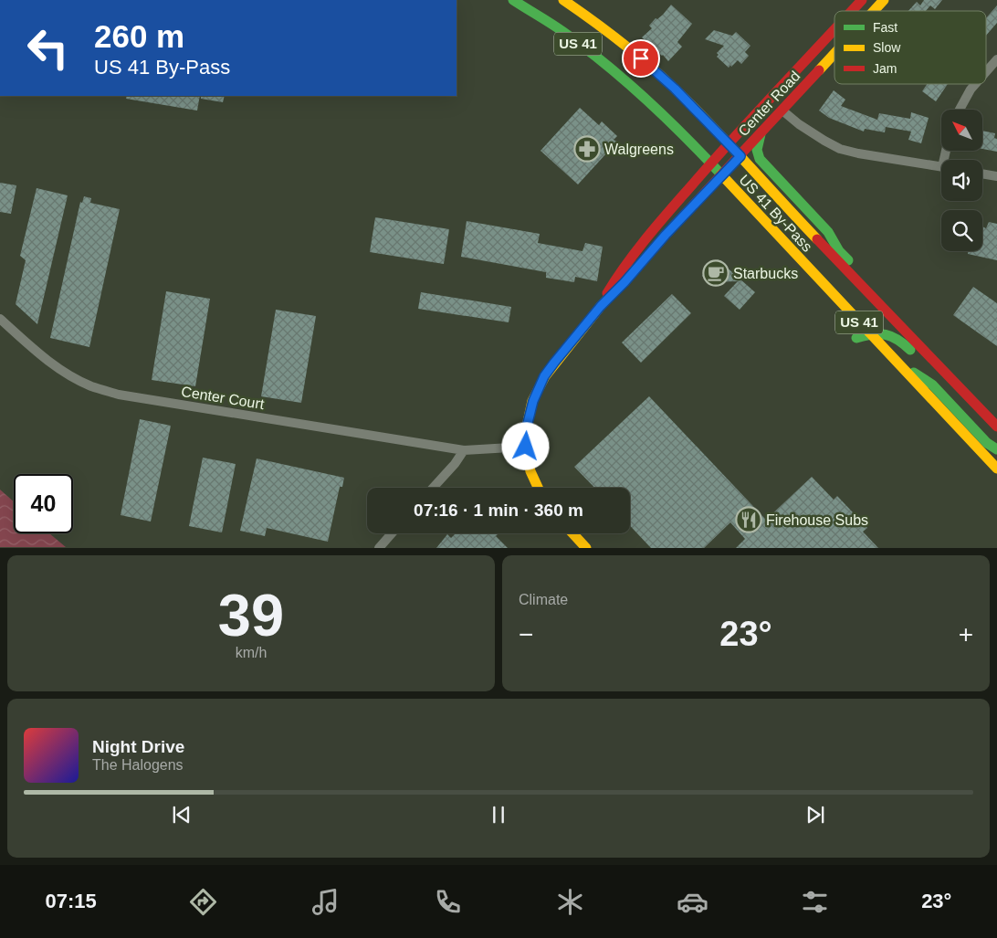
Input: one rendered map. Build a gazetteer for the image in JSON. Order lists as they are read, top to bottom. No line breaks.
{"streets":{"main road":["US 41","Center Road","US 41 By-Pass"],"street":["Center Court"]},"crossings":[["Center Road","US 41 By-Pass"]],"places":{"pharmacy":["Walgreens"],"cafe":["Starbucks"],"restaurant":["Firehouse Subs"]},"legend":["Fast","Slow","Jam"],"north":"top left","page":{"turn":["260 m","US 41 By-Pass"],"limit":"40","trip":"07:16 · 1 min · 360 m","tile":[["39","km/h"],"Climate"],"heat":["−","23°","+"],"song":["Night Drive","The Halogens"],"tabs":["07:15","23°"]}}
